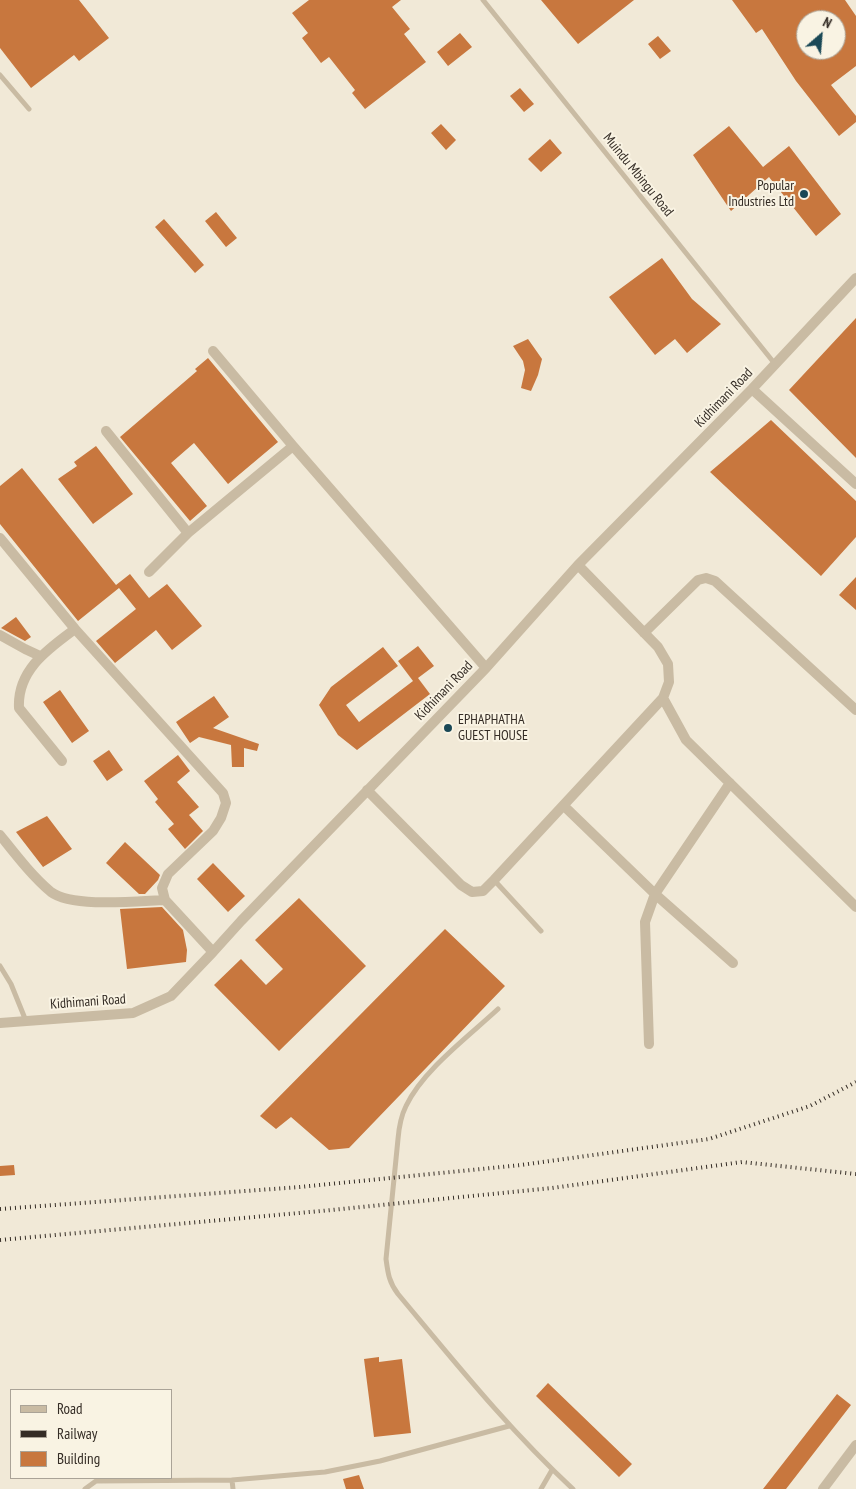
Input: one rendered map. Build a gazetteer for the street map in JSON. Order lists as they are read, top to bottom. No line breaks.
{"streets":{"street":["Kidhimani Road"],"lane":["Muindu Mbingu Road"]},"crossings":[["Muindu Mbingu Road","Kidhimani Road"]],"places":["Popular Industries Ltd","EPHAPHATHA GUEST HOUSE"],"legend":["Road","Railway","Building"],"north":"top right"}
